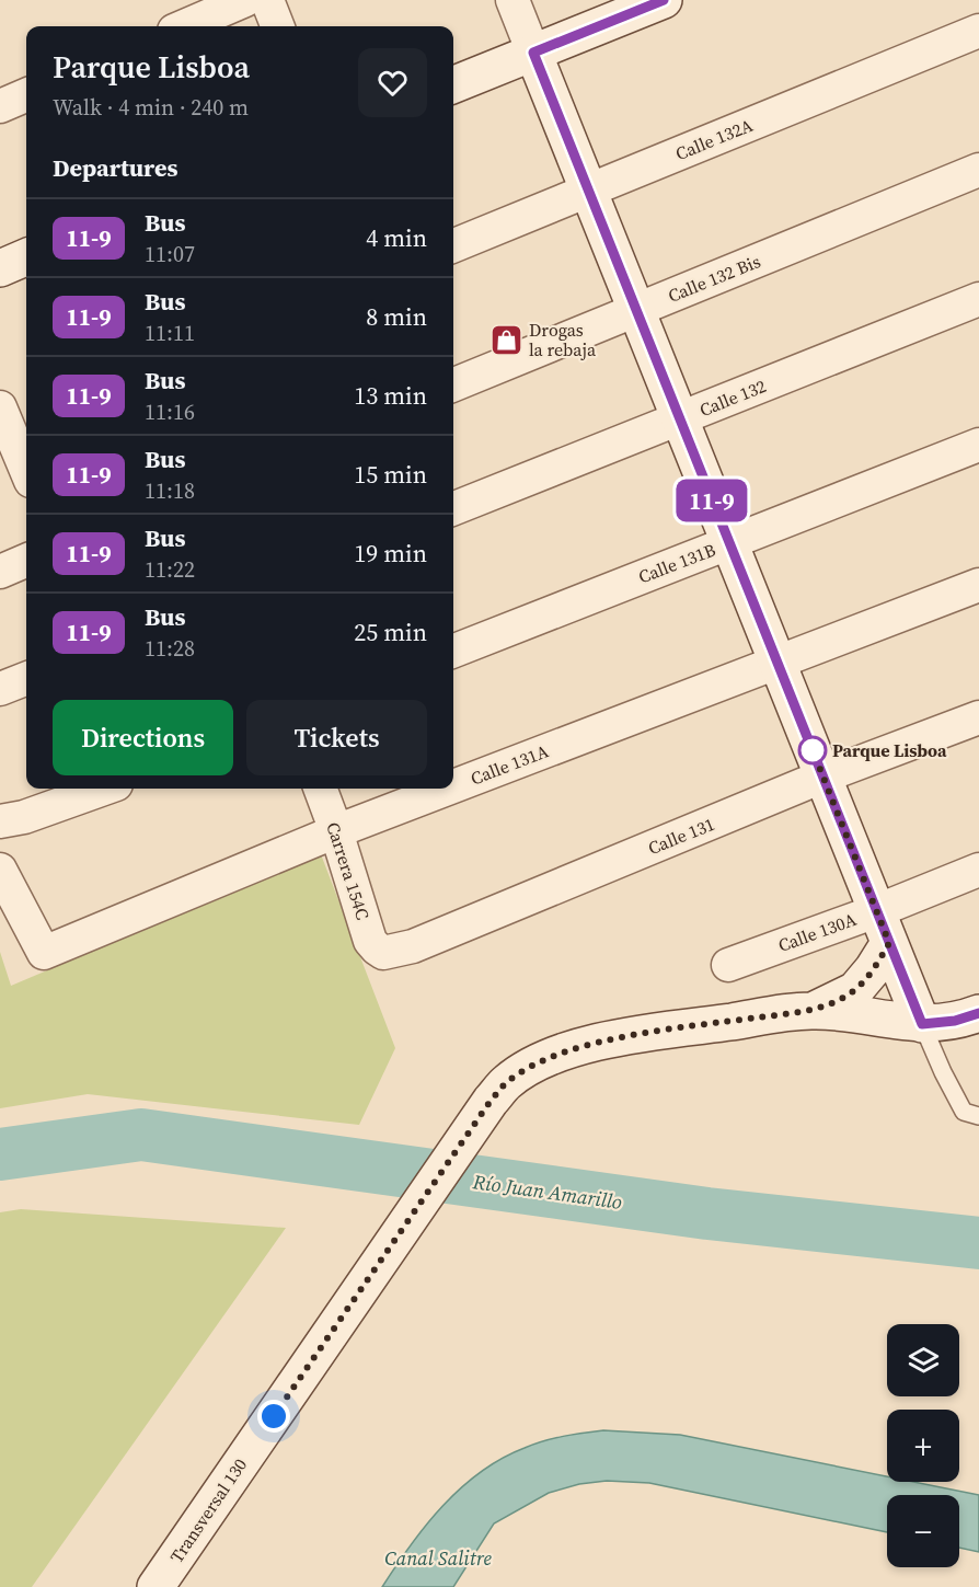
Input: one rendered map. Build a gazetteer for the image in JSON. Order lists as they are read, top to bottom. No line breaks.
{"streets":{"main road":["Transversal 130"],"street":["Calle 132A","Calle 132 Bis","Calle 132","Calle 131B","Calle 131A","Calle 131","Carrera 154C","Calle 130A"]},"crossings":[["Calle 131A","Carrera 154C"],["Calle 131","Carrera 154C"]],"water":["Río Juan Amarillo","Canal Salitre"],"places":{"shop":["Drogas la rebaja"],"other":["Parque Lisboa"]},"lines":["bus line 11-9"],"page":{"on_map":"11-9","heading":[["Parque Lisboa","Walk · 4 min · 240 m"],"Departures"],"list":[{"mark":"11-9","name":"Bus","note":"11:07","value":"4 min"},{"mark":"11-9","name":"Bus","note":"11:11","value":"8 min"},{"mark":"11-9","name":"Bus","note":"11:16","value":"13 min"},{"mark":"11-9","name":"Bus","note":"11:18","value":"15 min"},{"mark":"11-9","name":"Bus","note":"11:22","value":"19 min"},{"mark":"11-9","name":"Bus","note":"11:28","value":"25 min"}],"buttons":["Directions","Tickets"],"map_buttons":["+","−"]}}
